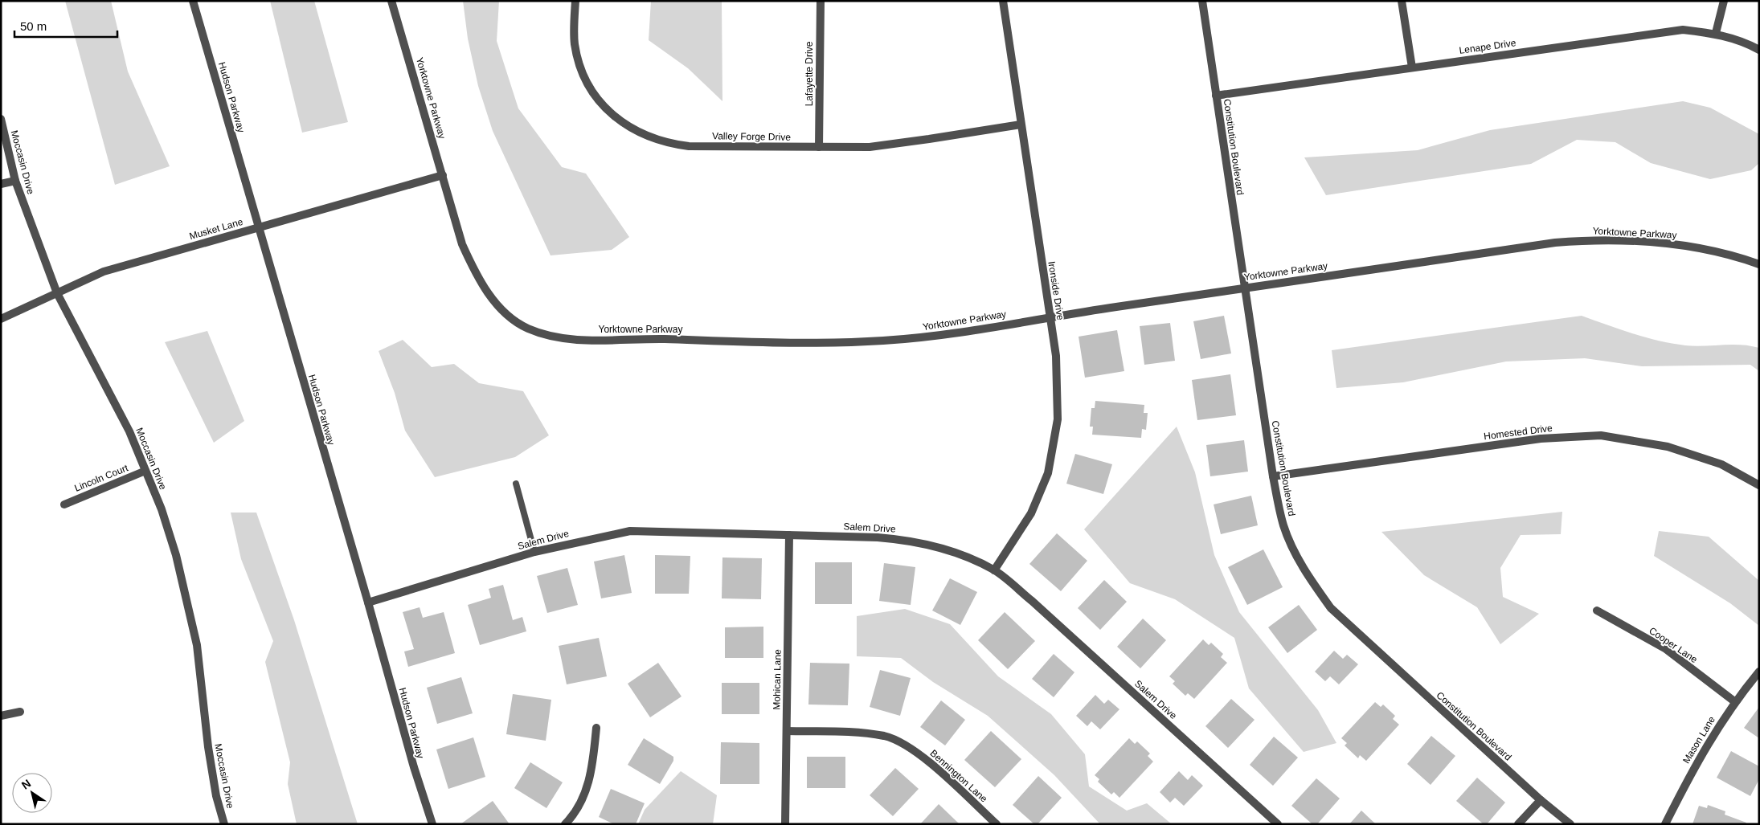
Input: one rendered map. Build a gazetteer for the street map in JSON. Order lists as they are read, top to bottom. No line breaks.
{"streets":{"street":["Lenape Drive","Lafayette Drive","Hudson Parkway","Yorktowne Parkway","Valley Forge Drive","Constitution Boulevard","Moccasin Drive","Musket Lane","Ironside Drive","Homested Drive","Lincoln Court","Salem Drive","Cooper Lane","Mohican Lane","Mason Lane","Bennington Lane"]},"crossings":[["Lenape Drive","Constitution Boulevard"],["Lafayette Drive","Valley Forge Drive"],["Hudson Parkway","Musket Lane"],["Hudson Parkway","Salem Drive"],["Yorktowne Parkway","Constitution Boulevard"],["Yorktowne Parkway","Musket Lane"],["Yorktowne Parkway","Ironside Drive"],["Valley Forge Drive","Ironside Drive"],["Constitution Boulevard","Homested Drive"],["Moccasin Drive","Musket Lane"],["Moccasin Drive","Lincoln Court"],["Ironside Drive","Salem Drive"],["Salem Drive","Mohican Lane"],["Cooper Lane","Mason Lane"],["Mohican Lane","Bennington Lane"]],"scale_bar":"50 m","north":"top left"}
